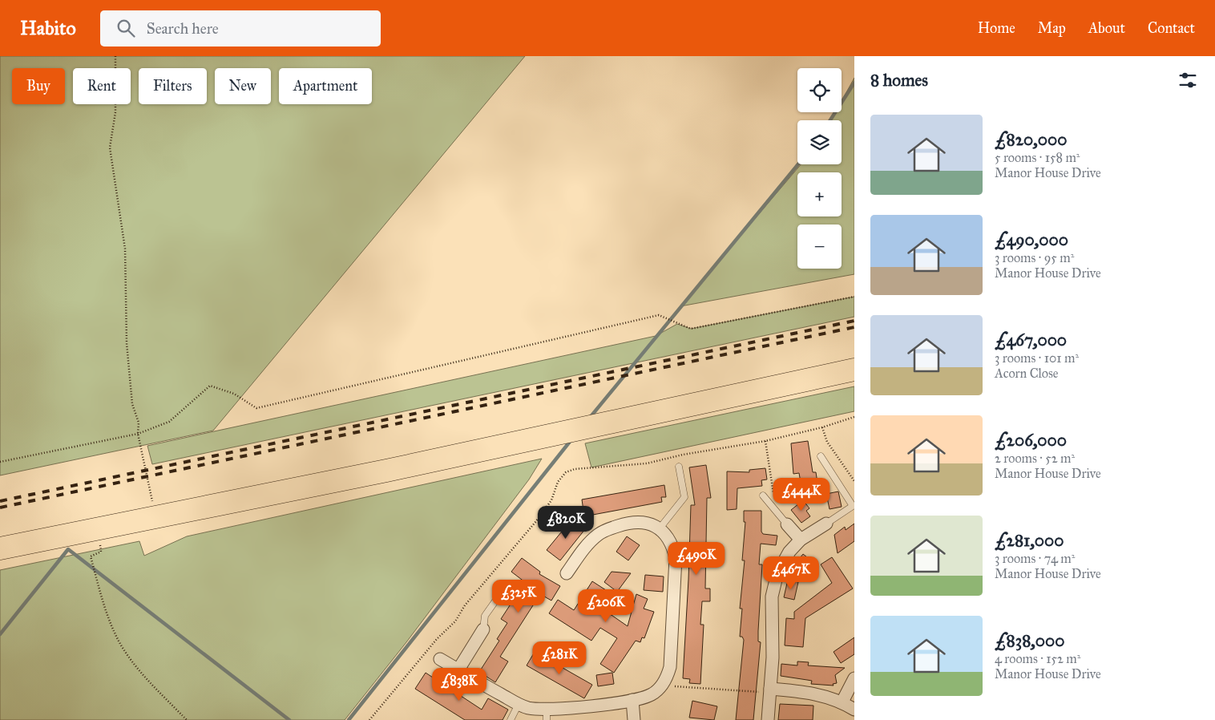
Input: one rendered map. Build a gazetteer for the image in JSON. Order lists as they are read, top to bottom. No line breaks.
{"page":{"header":"Habito","search":"Search here","nav":["Home","Map","About","Contact"],"heading":"8 homes","map_buttons":["+","−"],"chip":["Buy","Rent","Filters","New","Apartment"],"list":[{"name":"£820,000","note":"5 rooms · 158 m² · Manor House Drive"},{"name":"£490,000","note":"3 rooms · 95 m² · Manor House Drive"},{"name":"£467,000","note":"3 rooms · 101 m² · Acorn Close"},{"name":"£206,000","note":"2 rooms · 52 m² · Manor House Drive"},{"name":"£281,000","note":"3 rooms · 74 m² · Manor House Drive"},{"name":"£838,000","note":"4 rooms · 152 m² · Manor House Drive"}],"price":["£444K","£820K","£490K","£467K","£325K","£206K","£281K","£838K"]}}
